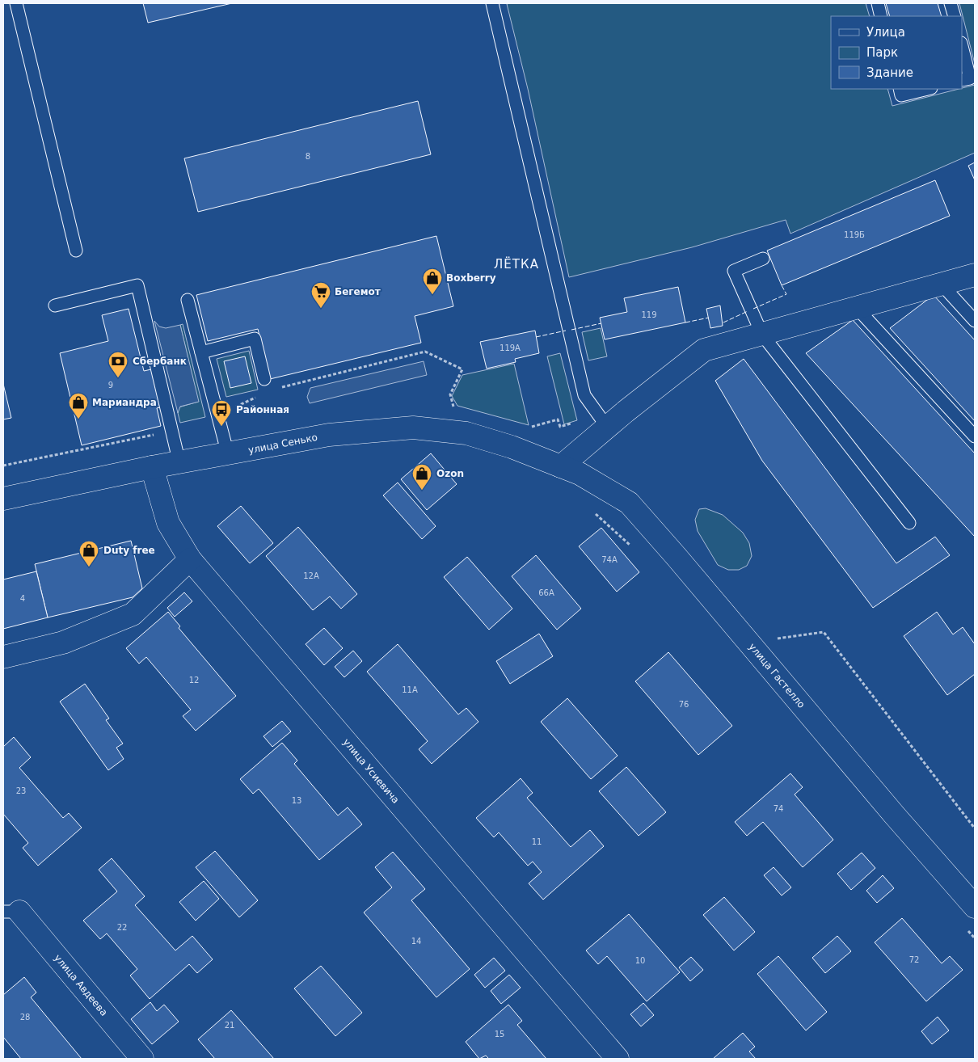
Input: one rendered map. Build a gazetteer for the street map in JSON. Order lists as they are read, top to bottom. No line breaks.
{"streets":{"street":["улица Сенько","улица Гастелло","улица Усиевича","улица Авдеева"]},"crossings":[["улица Сенько","улица Гастелло"],["улица Сенько","улица Усиевича"]],"districts":["ЛЁТКА"],"places":{"shop":["Boxberry","Мариандра","Ozon","Duty free"],"supermarket":["Бегемот"],"bank":["Сбербанк"],"bus stop":["Районная"]},"house_numbers":["8","119Б","119","119А","9","74А","12А","66А","4","12","11А","76","23","13","74","11","22","14","72","10","28","21","15"],"legend":["Улица","Парк","Здание"]}
